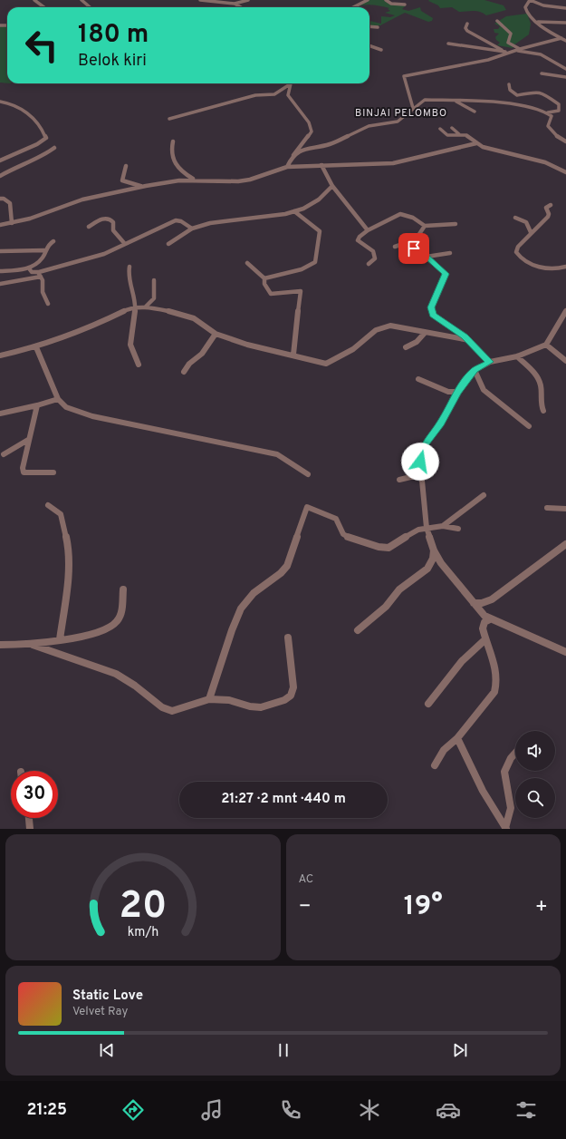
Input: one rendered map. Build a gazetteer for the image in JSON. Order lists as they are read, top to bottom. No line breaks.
{"districts":["BINJAI PELOMBO"],"page":{"turn":["180 m","Belok kiri"],"limit":"30","trip":"21:27 · 2 mnt · 440 m","tile":"AC","heat":["−","19°","+"],"song":["Static Love","Velvet Ray"],"tabs":"21:25","gauge":["20","km/h"]}}
